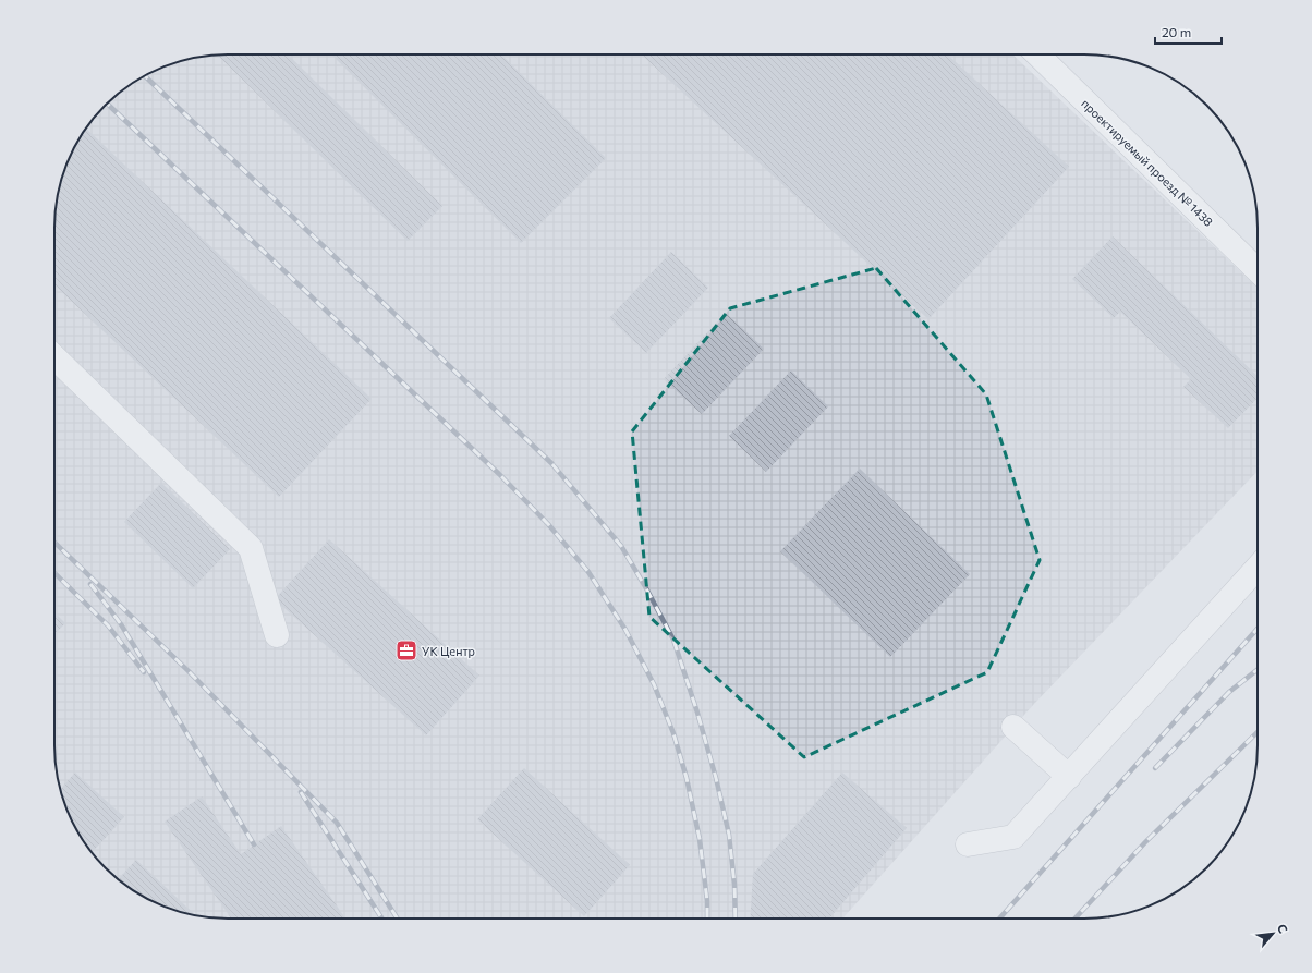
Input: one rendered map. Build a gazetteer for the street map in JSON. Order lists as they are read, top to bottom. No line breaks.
{"streets":{"street":["проектируемый проезд № 1438"]},"places":{"office":["УК Центр"]},"scale_bar":"20 m","north":"top right"}
